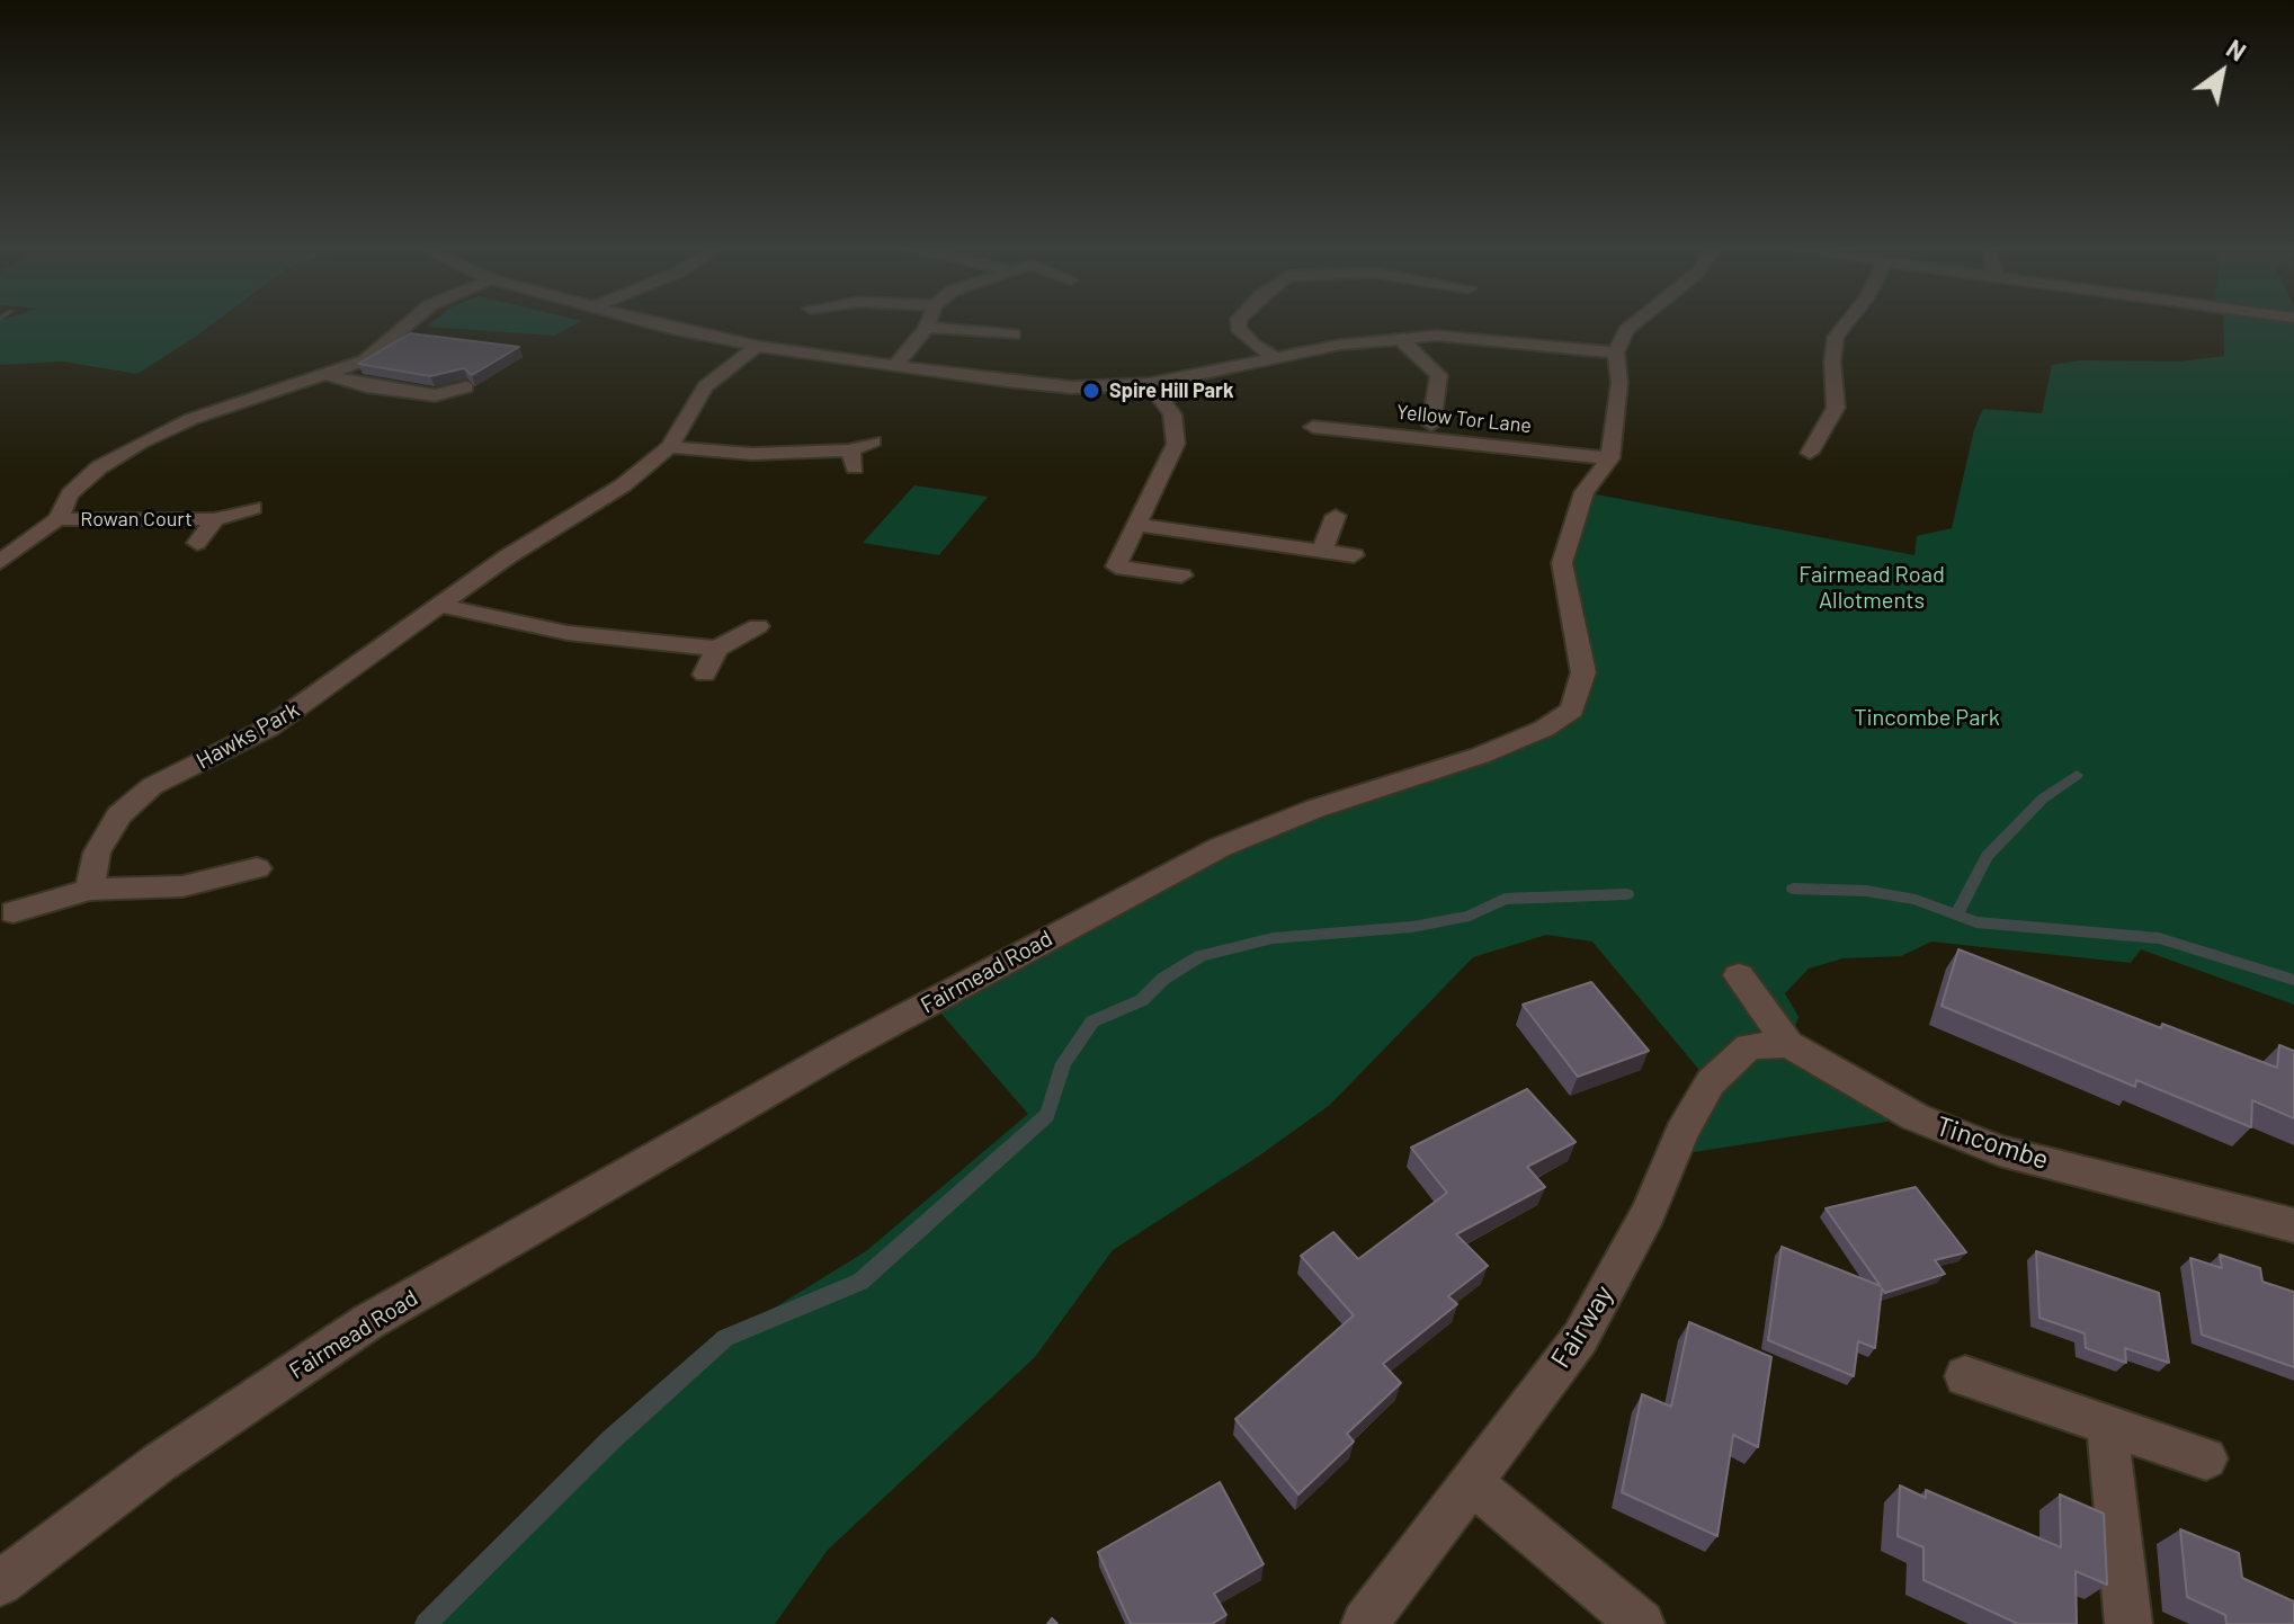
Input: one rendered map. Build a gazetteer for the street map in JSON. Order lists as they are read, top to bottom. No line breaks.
{"streets":{"street":["Yellow Tor Lane","Rowan Court","Hawks Park","Fairmead Road","Tincombe","Fairway"]},"crossings":[["Yellow Tor Lane","Fairmead Road"],["Tincombe","Fairway"]],"parks":["Fairmead Road Allotments","Tincombe Park"],"places":["Spire Hill Park"],"north":"top right"}
